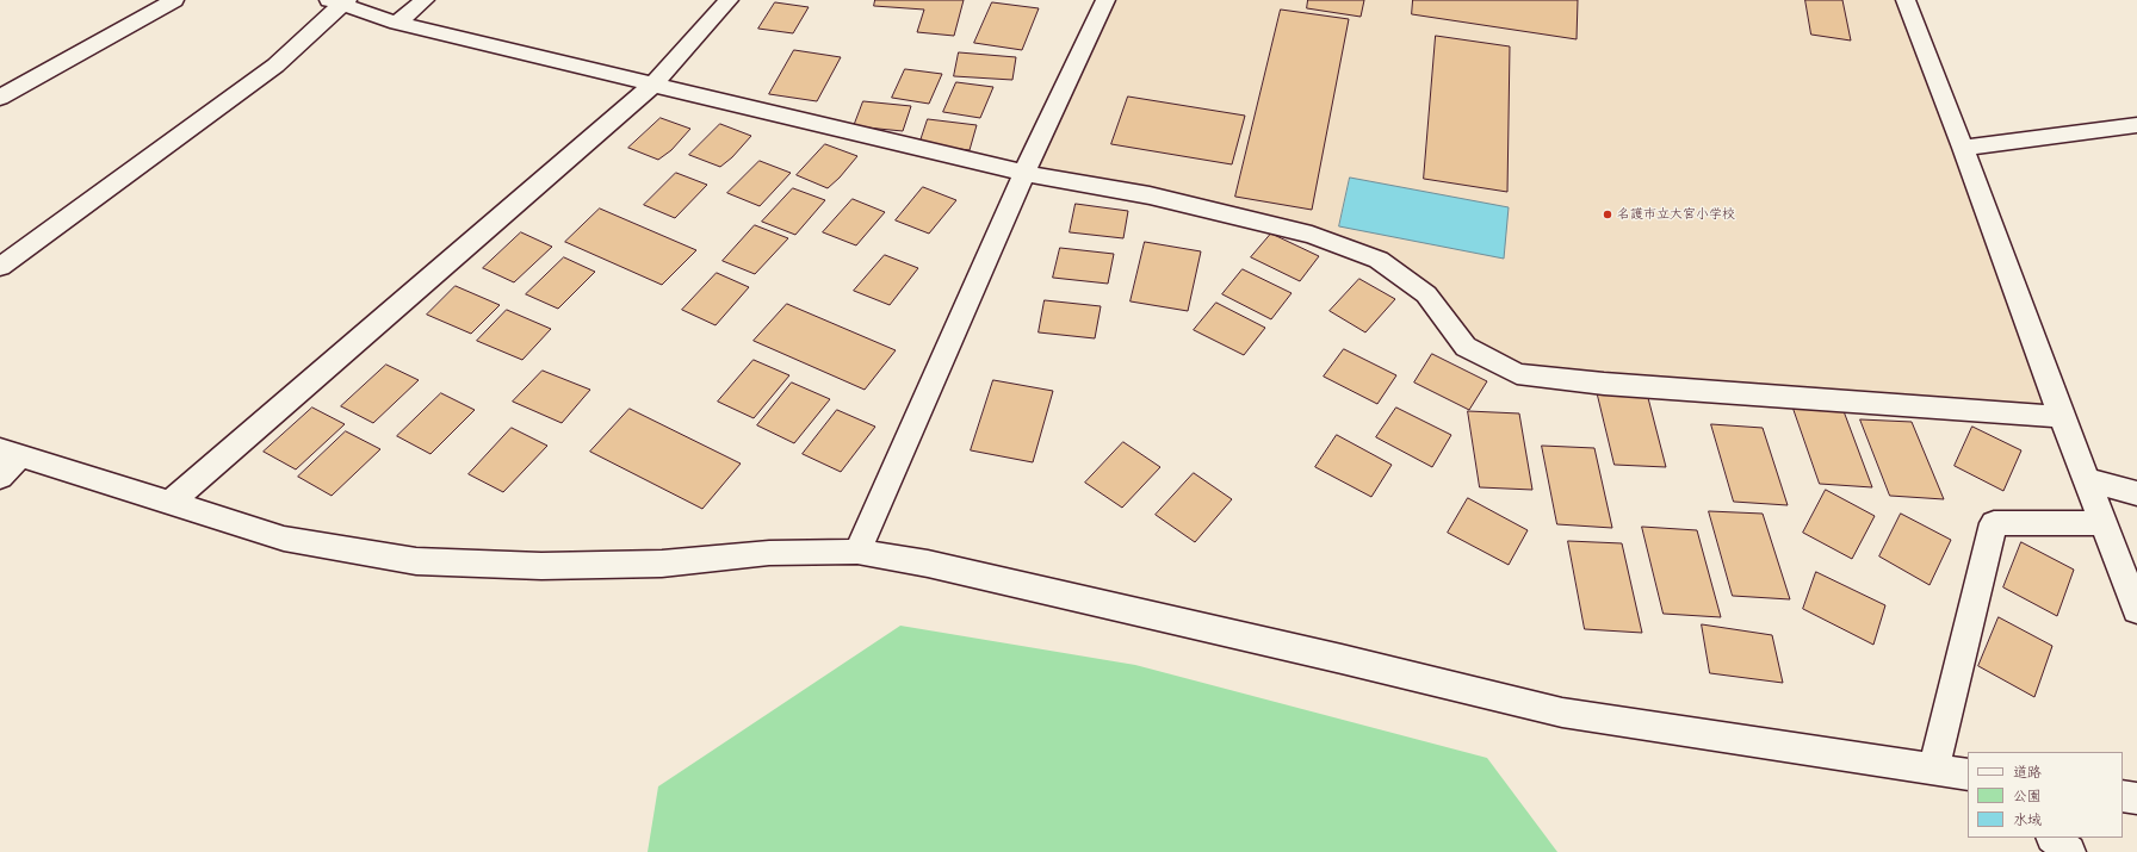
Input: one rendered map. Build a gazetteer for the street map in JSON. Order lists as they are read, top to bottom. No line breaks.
{"places":["名護市立大宮小学校"],"legend":["道路","公園","水域"]}
